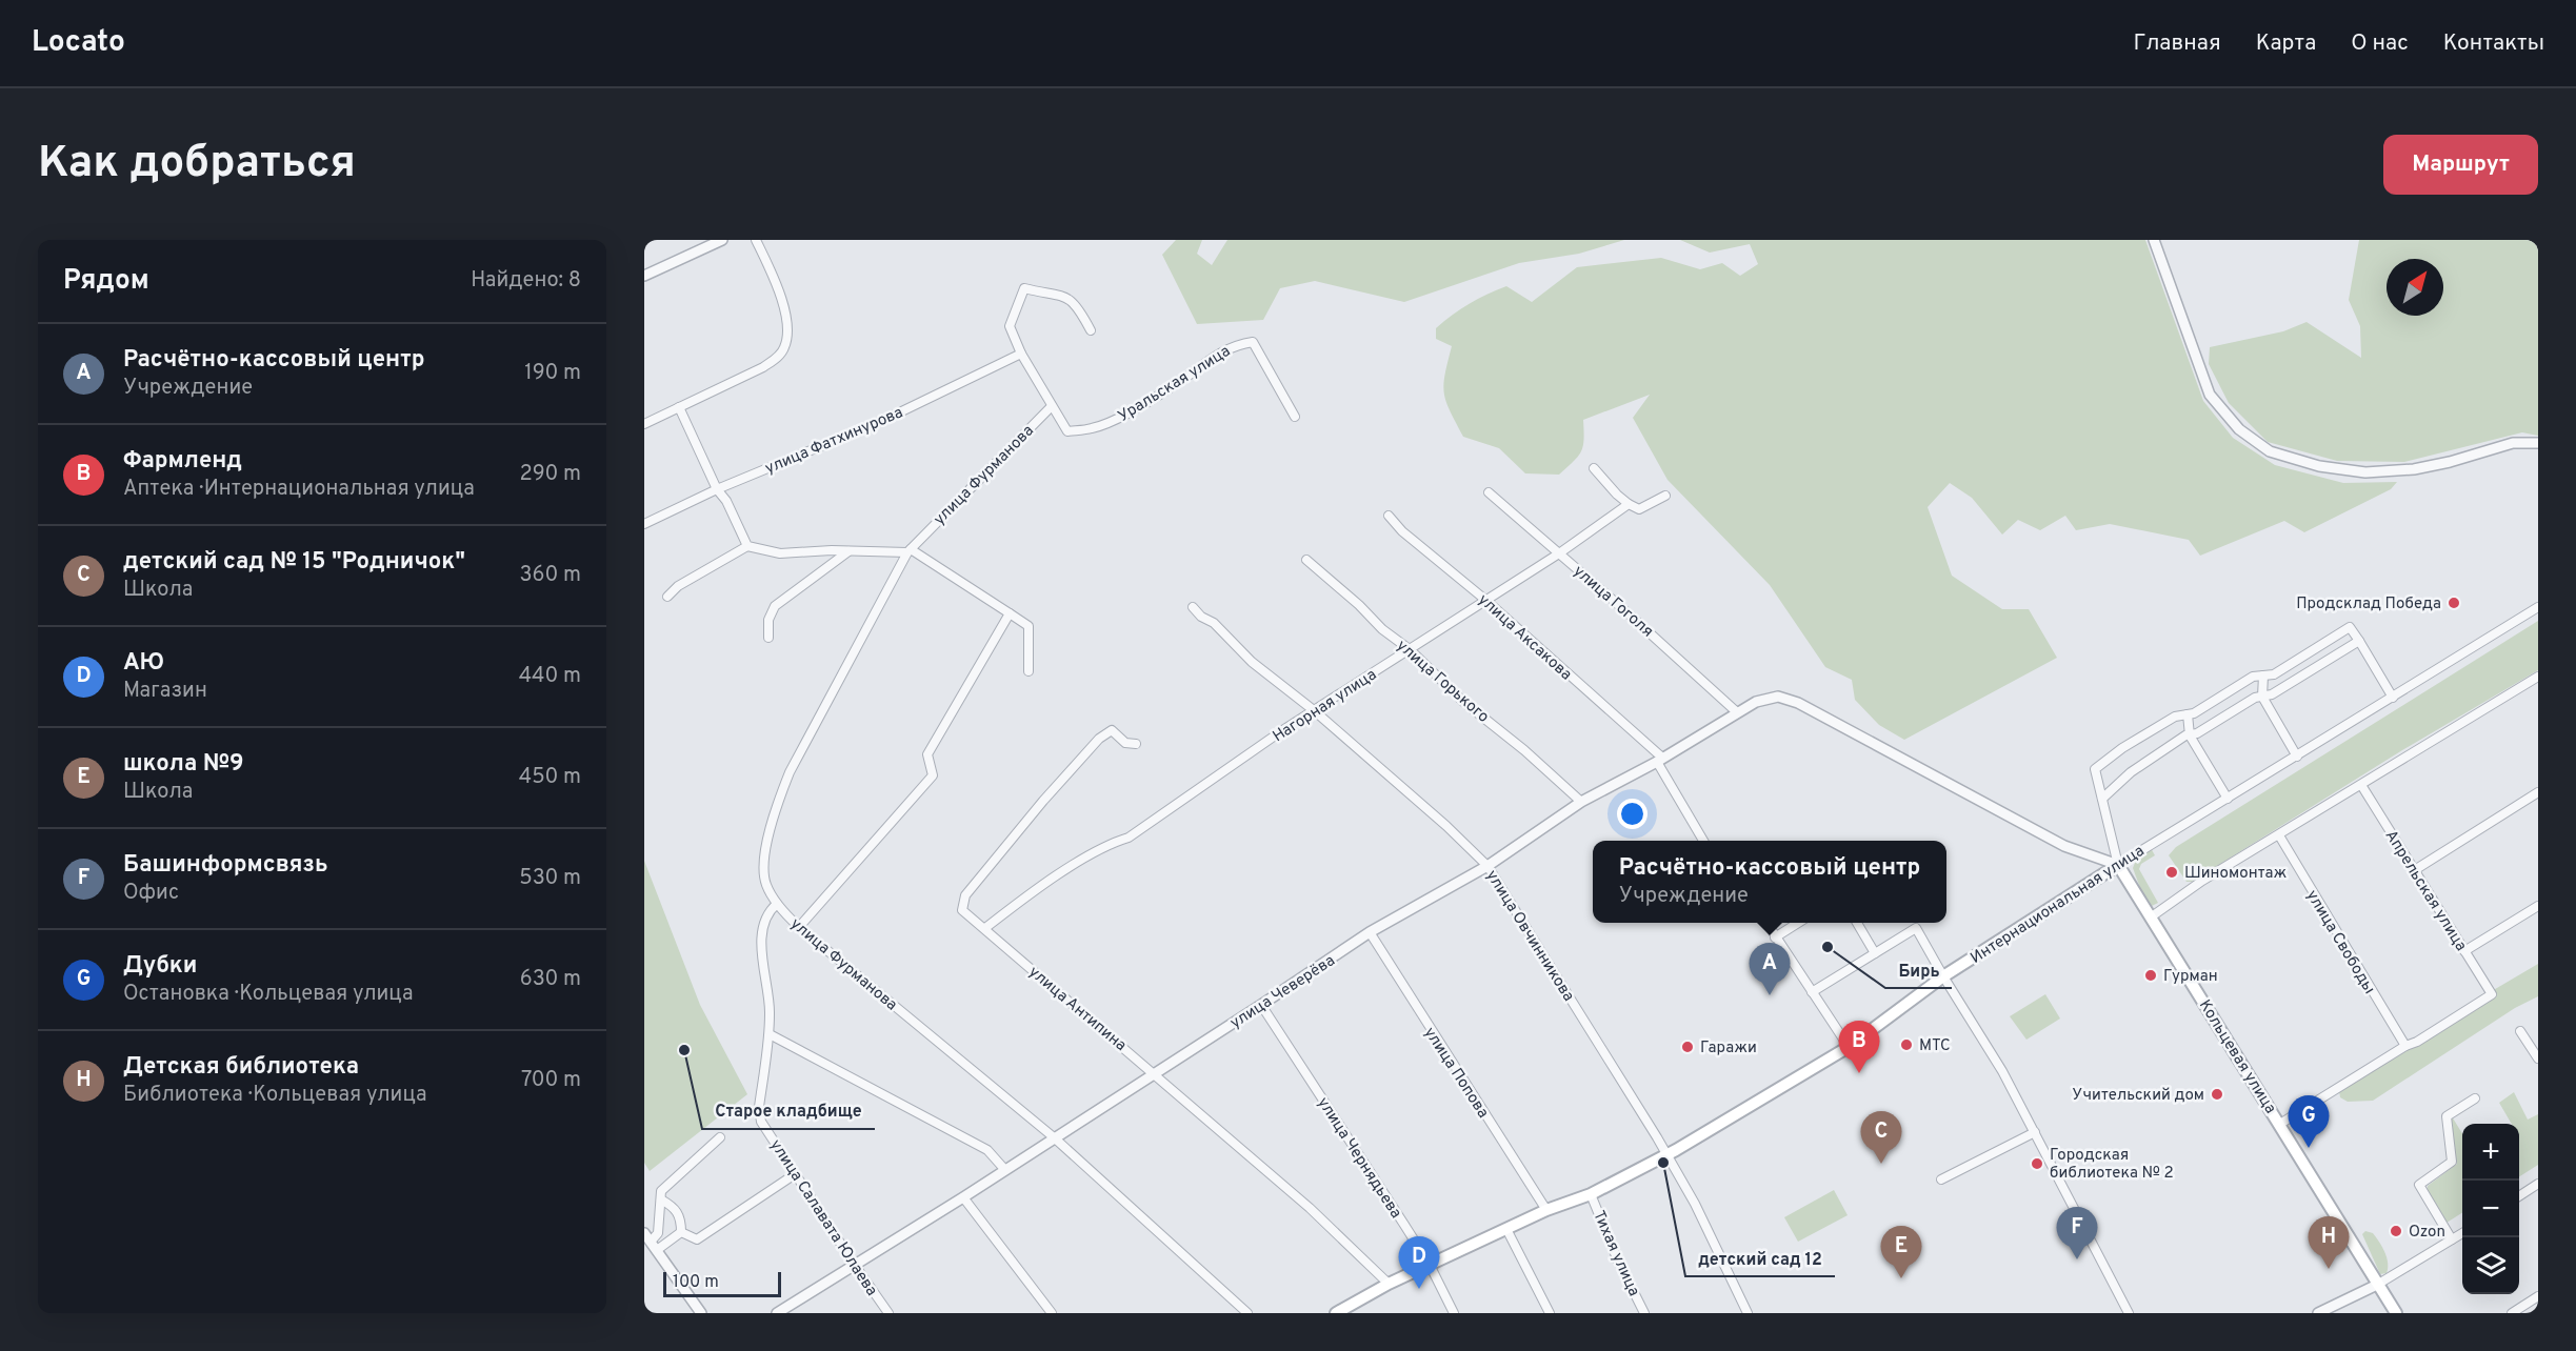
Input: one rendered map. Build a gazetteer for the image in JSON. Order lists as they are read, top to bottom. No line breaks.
{"streets":{"main road":["Интернациональная улица","Кольцевая улица"],"street":["Уральская улица","улица Фатхинурова","улица Фурманова","улица Гоголя","улица Аксакова","улица Горького","Нагорная улица","Апрельская улица","улица Овчинникова","улица Свободы","улица Чеверёва","улица Антипина","улица Попова","улица Чернядьева","улица Салавата Юлаева","Тихая улица"]},"crossings":[["Уральская улица","улица Фатхинурова"],["Уральская улица","улица Фурманова"],["улица Фурманова","улица Чеверёва"],["улица Гоголя","Нагорная улица"],["улица Гоголя","улица Чеверёва"],["улица Аксакова","Нагорная улица"],["улица Аксакова","улица Чеверёва"],["улица Горького","Нагорная улица"],["улица Горького","улица Чеверёва"],["Нагорная улица","улица Овчинникова"],["Нагорная улица","улица Антипина"],["Апрельская улица","улица Свободы"],["Интернациональная улица","улица Овчинникова"],["Интернациональная улица","улица Чеверёва"],["Интернациональная улица","улица Антипина"],["Интернациональная улица","Кольцевая улица"],["Интернациональная улица","улица Попова"],["Интернациональная улица","улица Чернядьева"],["Интернациональная улица","Тихая улица"],["улица Овчинникова","улица Чеверёва"],["улица Чеверёва","улица Антипина"],["улица Чеверёва","Кольцевая улица"],["улица Чеверёва","улица Попова"],["улица Чеверёва","улица Чернядьева"],["улица Чеверёва","улица Салавата Юлаева"]],"places":["Продсклад Победа","Шиномонтаж","Бирь","Гурман","МТС","Гаражи","Старое кладбище","Учительский дом","детский сад 12","Городская библиотека № 2","Ozon"],"scale_bar":"100 m","north":"top right","page":{"header":"Locato","nav":["Главная","Карта","О нас","Контакты"],"buttons":"Маршрут","title":"Как добраться","heading":["Рядом","Найдено: 8"],"list":[{"mark":"A","name":"Расчётно-кассовый центр","note":"Учреждение","value":"190 m"},{"mark":"B","name":"Фармленд","note":"Аптека · Интернациональная улица","value":"290 m"},{"mark":"C","name":"детский сад № 15 \"Родничок\"","note":"Школа","value":"360 m"},{"mark":"D","name":"АЮ","note":"Магазин","value":"440 m"},{"mark":"E","name":"школа №9","note":"Школа","value":"450 m"},{"mark":"F","name":"Башинформсвязь","note":"Офис","value":"530 m"},{"mark":"G","name":"Дубки","note":"Остановка · Кольцевая улица","value":"630 m"},{"mark":"H","name":"Детская библиотека","note":"Библиотека · Кольцевая улица","value":"700 m"}],"popup":["Расчётно-кассовый центр","Учреждение"],"pins":["A","B","G","C","F","H","E","D"],"map_buttons":["+","−"],"scale":"100 m"}}
